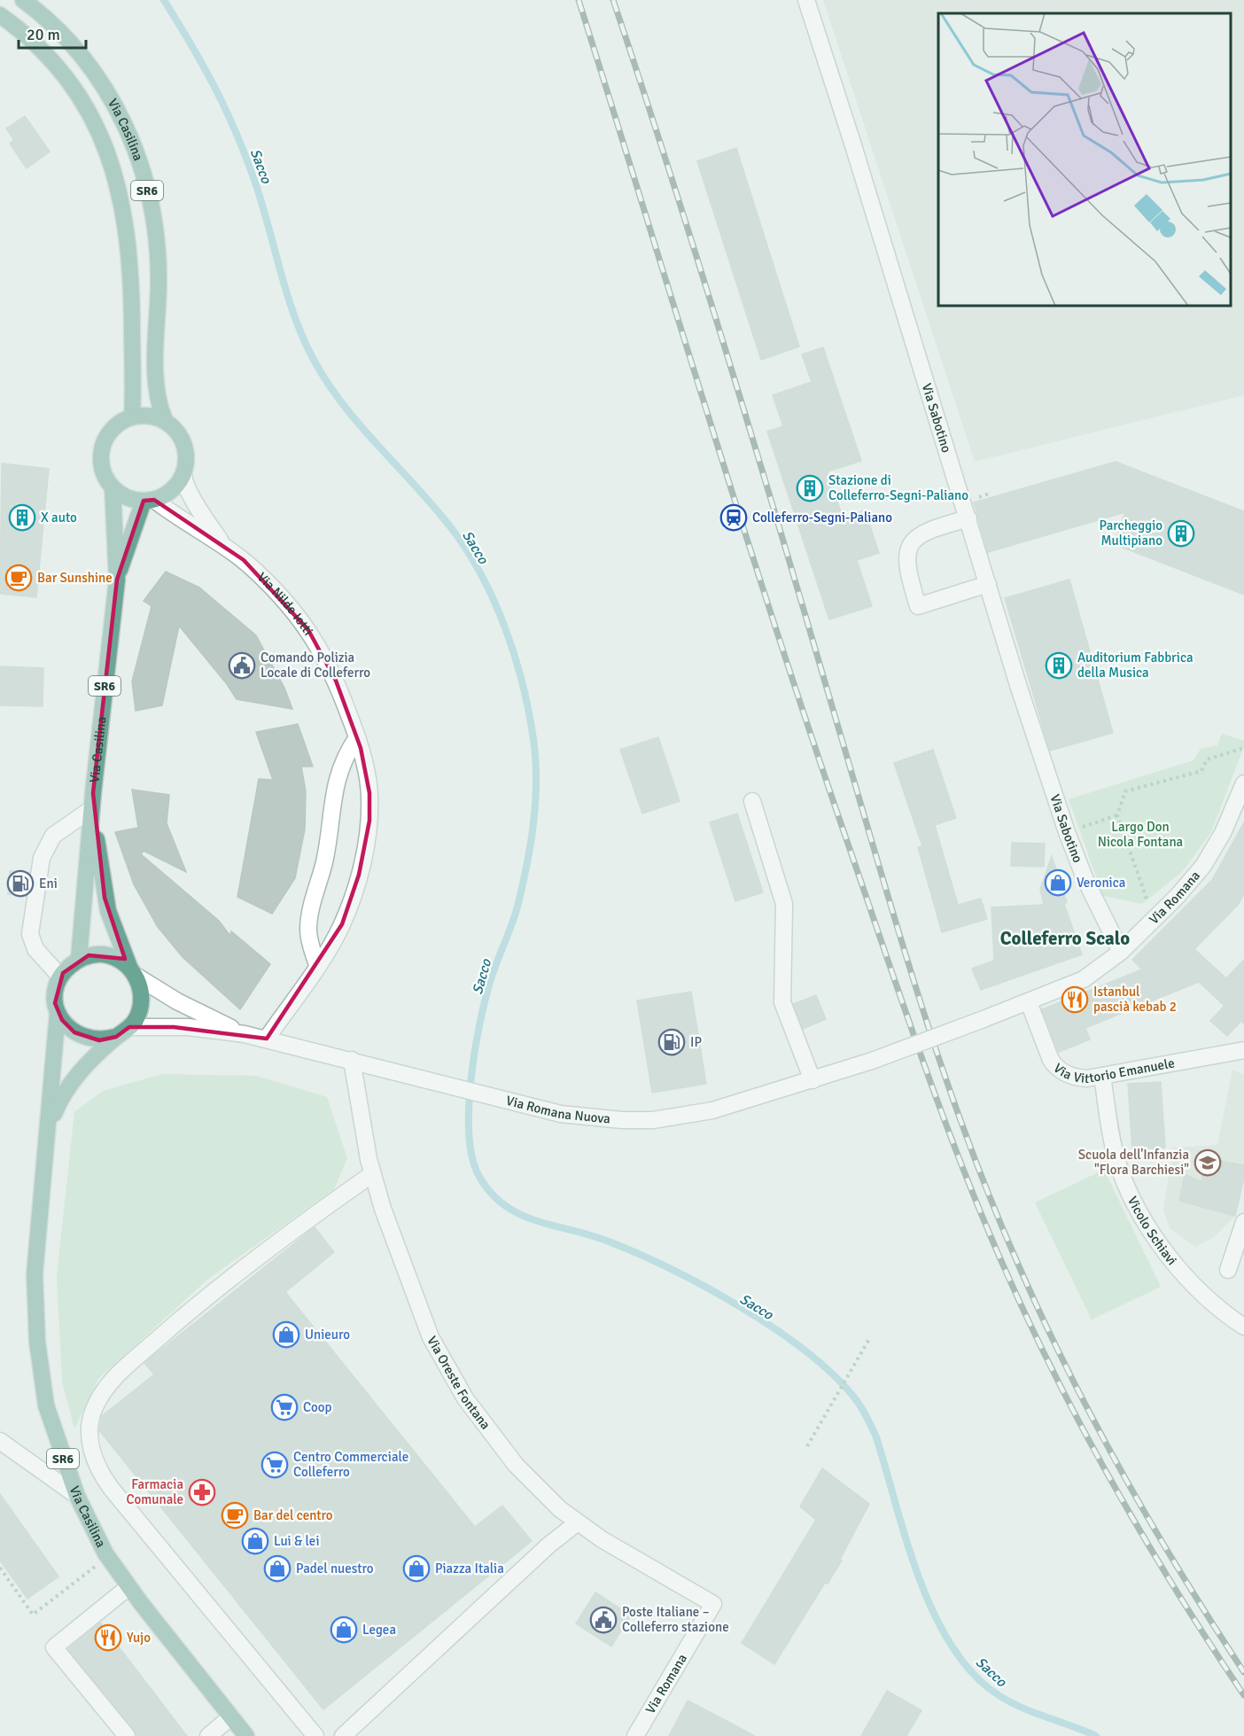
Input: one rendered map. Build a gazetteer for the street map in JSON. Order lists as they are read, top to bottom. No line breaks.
{"streets":{"main road":["Via Casilina","SR6"],"street":["Via Sabotino","Via Nilde Iotti","Via Romana","Via Vittorio Emanuele","Via Romana Nuova","Vicolo Schiavi","Via Oreste Fontana"]},"crossings":[["Via Casilina","Via Nilde Iotti"],["Via Casilina","Via Romana Nuova"],["Via Sabotino","Via Romana"],["Via Nilde Iotti","Via Romana Nuova"],["Via Romana","Via Vittorio Emanuele"],["Via Romana","Via Romana Nuova"],["Via Romana","Via Oreste Fontana"],["Via Vittorio Emanuele","Vicolo Schiavi"],["Via Romana Nuova","Via Oreste Fontana"]],"districts":["Colleferro Scalo"],"water":["Sacco"],"parks":["Largo Don Nicola Fontana"],"places":{"building":["Stazione di Colleferro-Segni-Paliano","X auto","Parcheggio Multipiano","Auditorium Fabbrica della Musica"],"station":["Colleferro-Segni-Paliano"],"cafe":["Bar Sunshine","Bar del centro"],"public building":["Comando Polizia Locale di Colleferro","Poste Italiane – Colleferro stazione"],"shop":["Veronica","Unieuro","Lui & lei","Padel nuestro","Piazza Italia","Legea"],"fuel station":["Eni","IP"],"restaurant":["Istanbul pascià kebab 2","Yujo"],"school or university":["Scuola dell'Infanzia \"Flora Barchiesi\""],"supermarket":["Coop","Centro Commerciale Colleferro"],"pharmacy":["Farmacia Comunale"]},"scale_bar":"20 m"}
